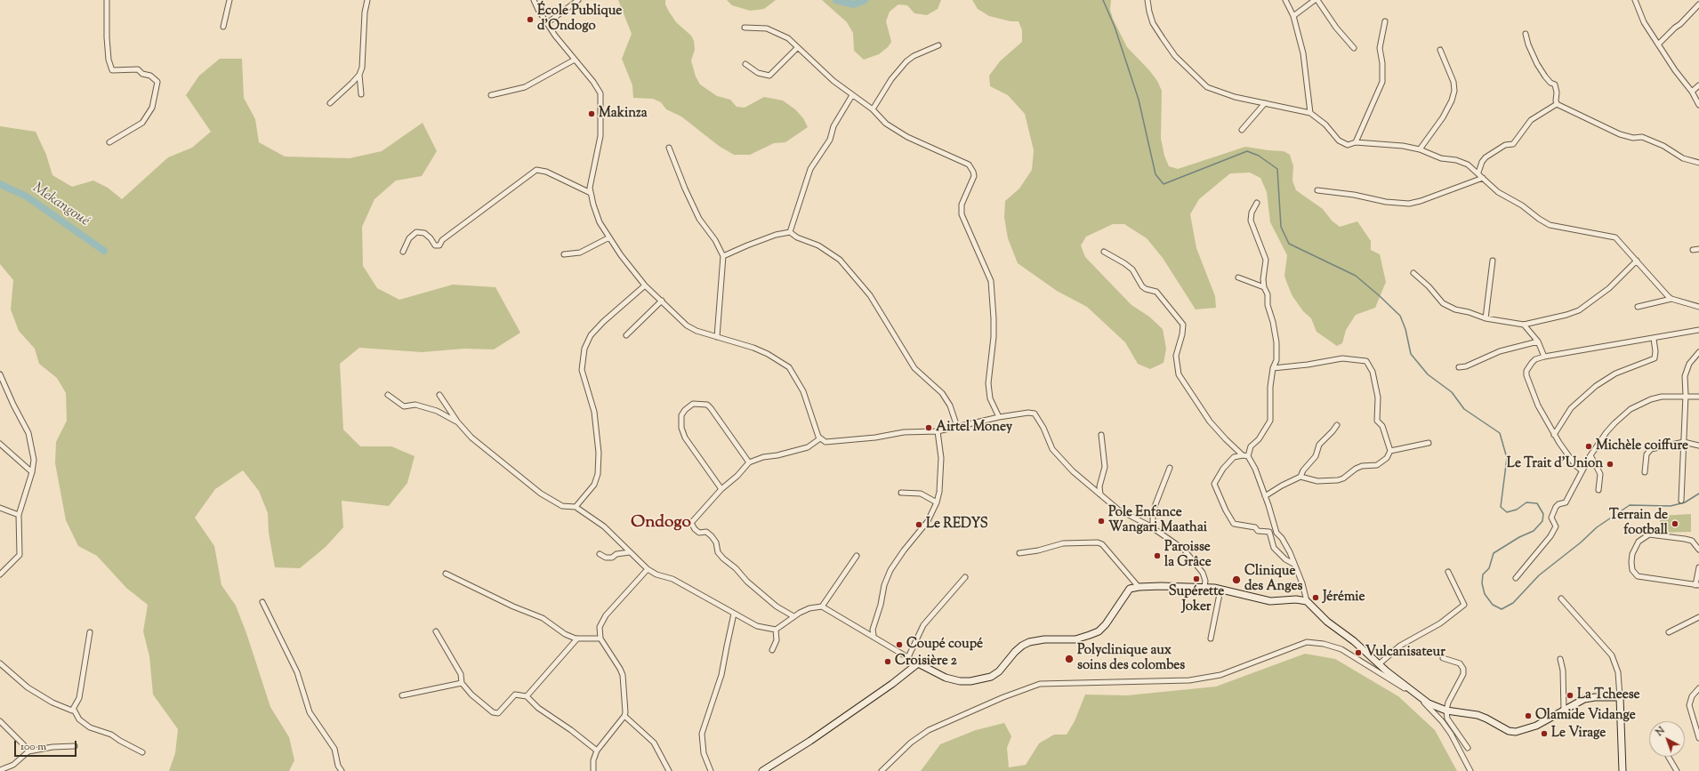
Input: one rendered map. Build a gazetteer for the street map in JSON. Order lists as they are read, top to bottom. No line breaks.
{"districts":["Ondogo"],"water":["Mekangoué"],"places":["École Publique d'Ondogo","Makinza","Airtel Money","Michèle coiffure","Le Trait d'Union","Pole Enfance Wangari Maathai","Terrain de football","Le REDYS","Paroisse la Grâce","Supérette Joker","Clinique des Anges","Jérémie","Coupé coupé","Vulcanisateur","Polyclinique aux soins des colombes","Croisière 2","La Tcheese","Olamide Vidange","Le Virage"],"scale_bar":"100 m","north":"top left"}
